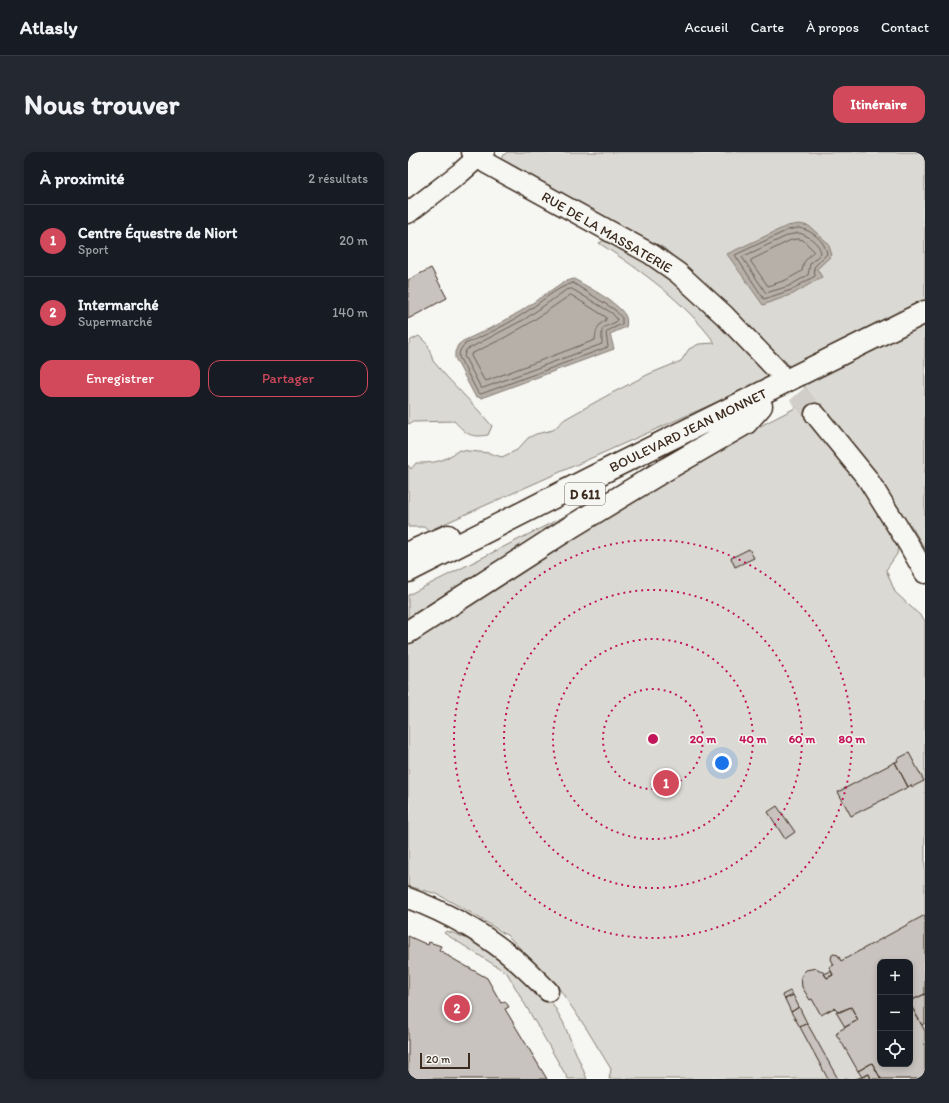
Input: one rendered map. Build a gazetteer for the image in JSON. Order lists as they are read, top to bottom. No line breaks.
{"streets":{"main road":["BOULEVARD JEAN MONNET","D 611"],"street":["RUE DE LA MASSATERIE"]},"scale_bar":"20 m","page":{"header":"Atlasly","nav":["Accueil","Carte","À propos","Contact"],"buttons":["Itinéraire",["Enregistrer","Partager"]],"title":"Nous trouver","heading":["À proximité","2 résultats"],"list":[{"mark":"1","name":"Centre Équestre de Niort","note":"Sport","value":"20 m"},{"mark":"2","name":"Intermarché","note":"Supermarché","value":"140 m"}],"pins":["1","2"],"map_buttons":["+","−"],"scale":"20 m"},"rings":["20 m","40 m","60 m","80 m"]}
